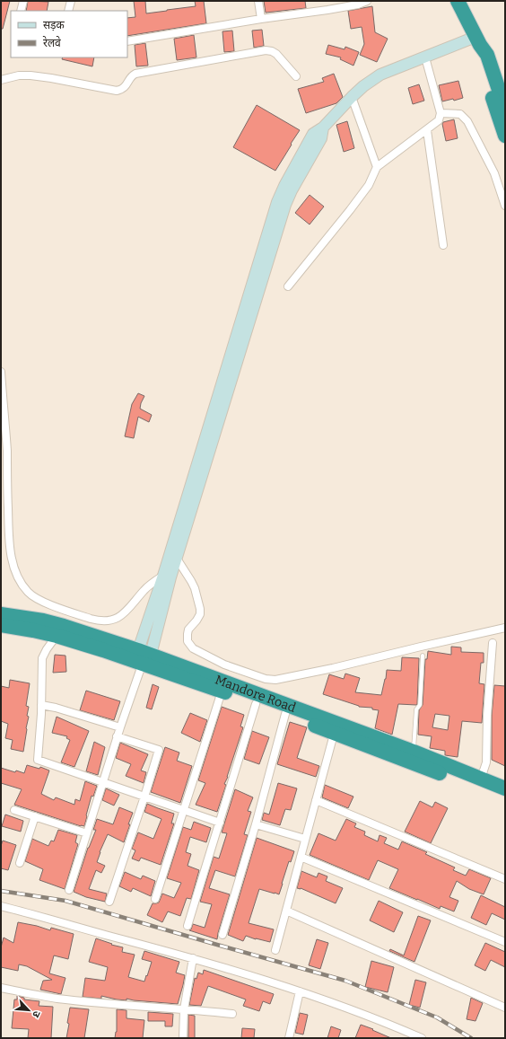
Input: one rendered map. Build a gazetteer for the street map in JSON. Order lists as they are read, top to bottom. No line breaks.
{"streets":{"highway":["Mandore Road"]},"legend":["सड़क","रेलवे"],"north":"bottom right"}
